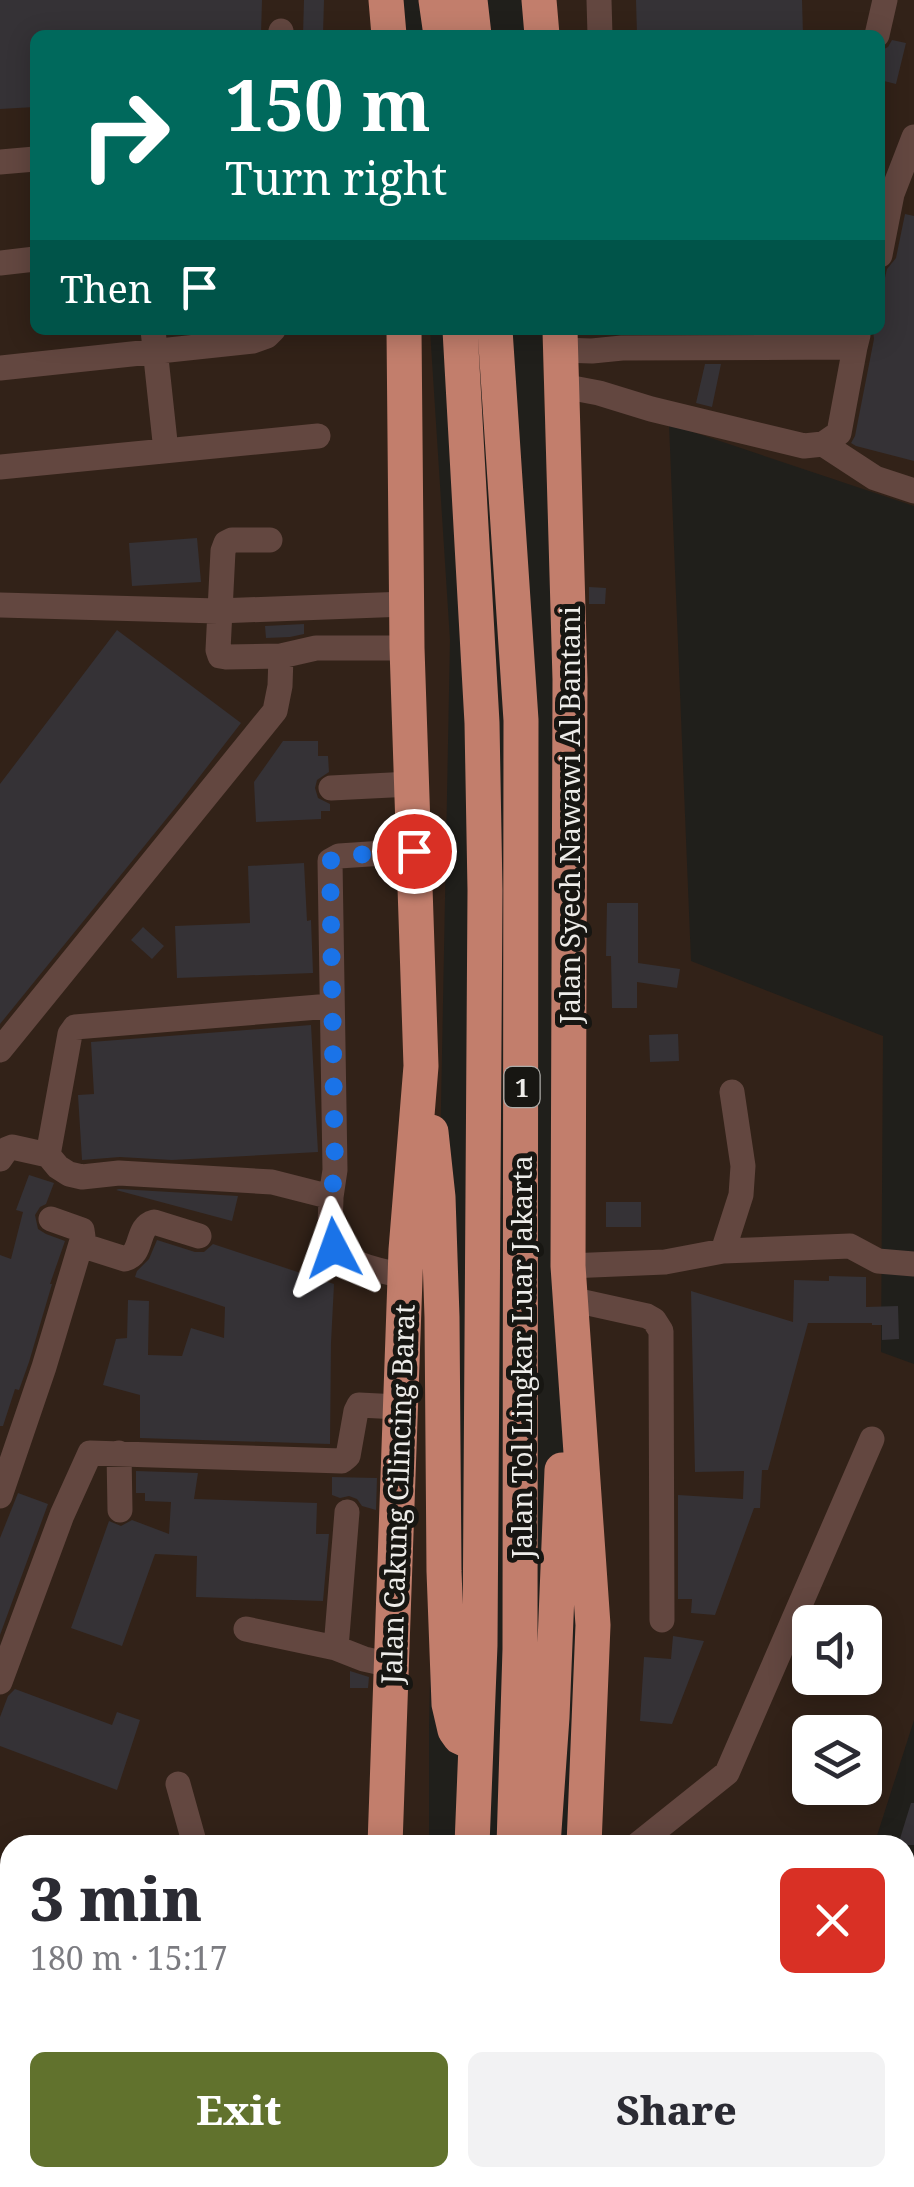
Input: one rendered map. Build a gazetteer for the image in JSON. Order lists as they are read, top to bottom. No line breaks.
{"streets":{"highway":["Jalan Syech Nawawi Al Bantani","1","Jalan Tol Lingkar Luar Jakarta","Jalan Cakung Cilincing Barat"]},"page":{"turn":["150 m","Turn right"],"then":"Then","heading":["3 min","180 m · 15:17"],"buttons":["Exit","Share"]}}
